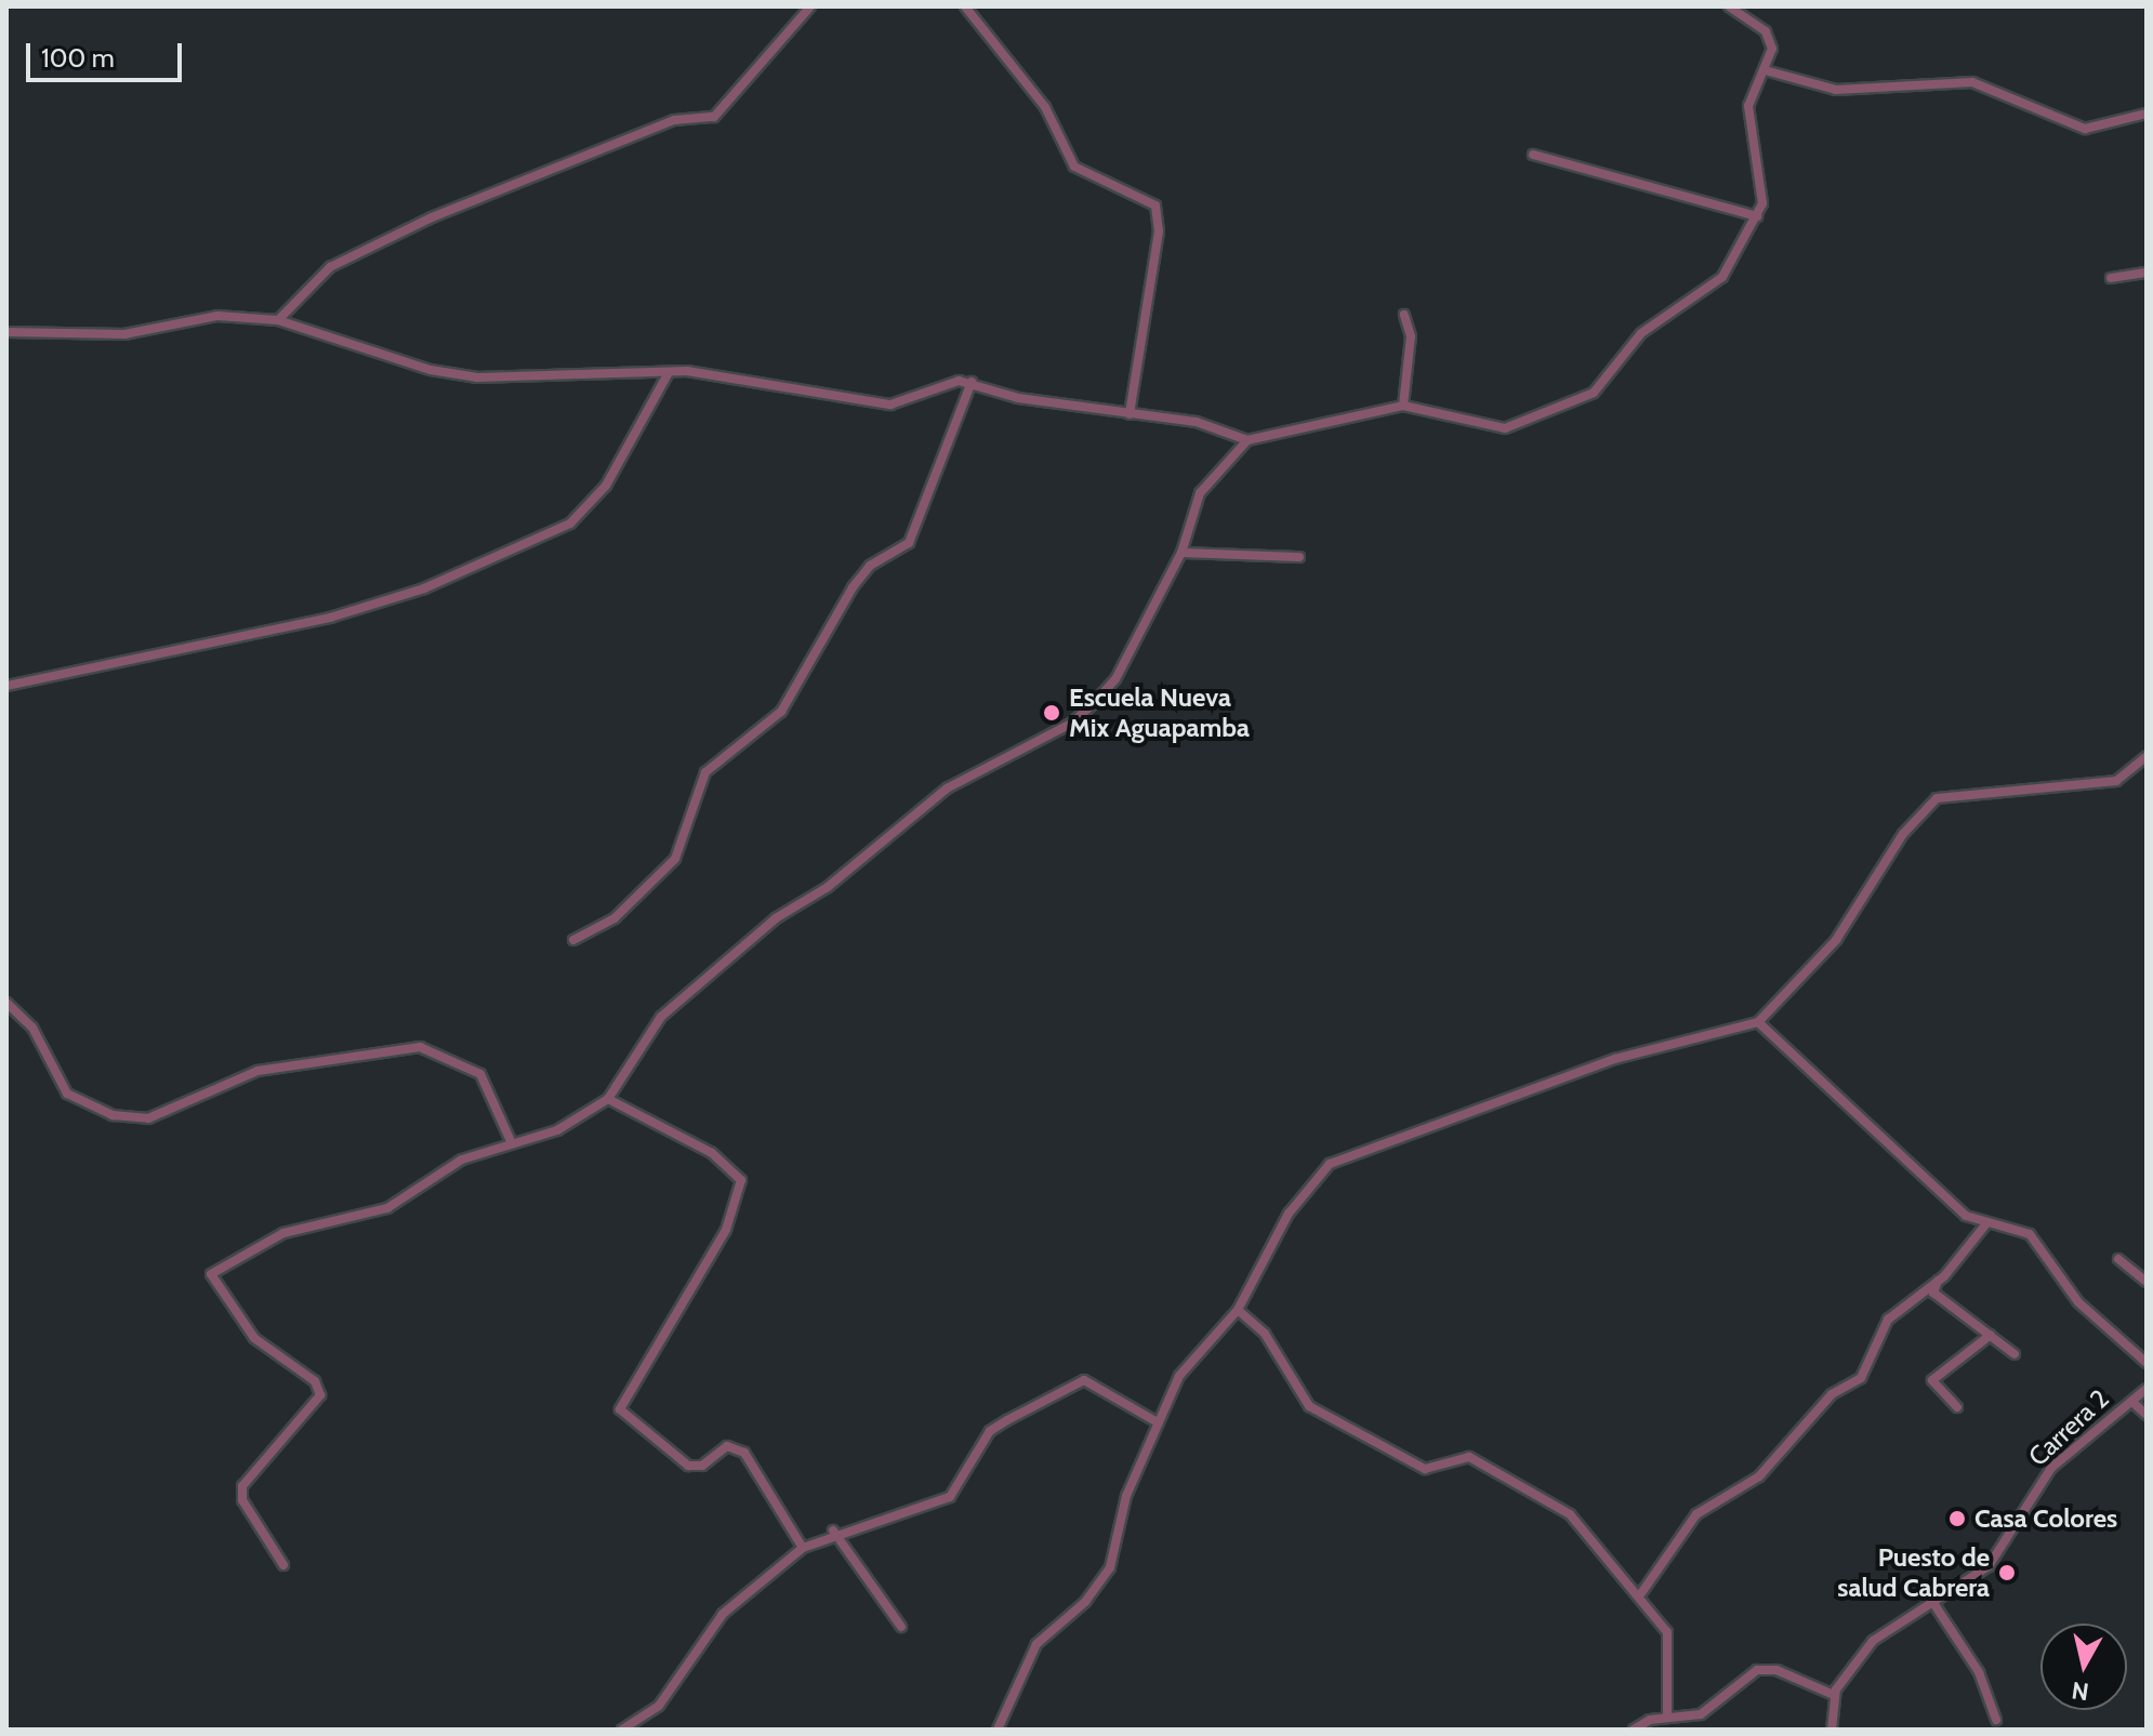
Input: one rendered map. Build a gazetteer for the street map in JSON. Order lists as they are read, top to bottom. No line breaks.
{"streets":{"street":["Carrera 2"]},"places":["Escuela Nueva Mix Aguapamba","Casa Colores","Puesto de salud Cabrera"],"scale_bar":"100 m","north":"bottom"}
